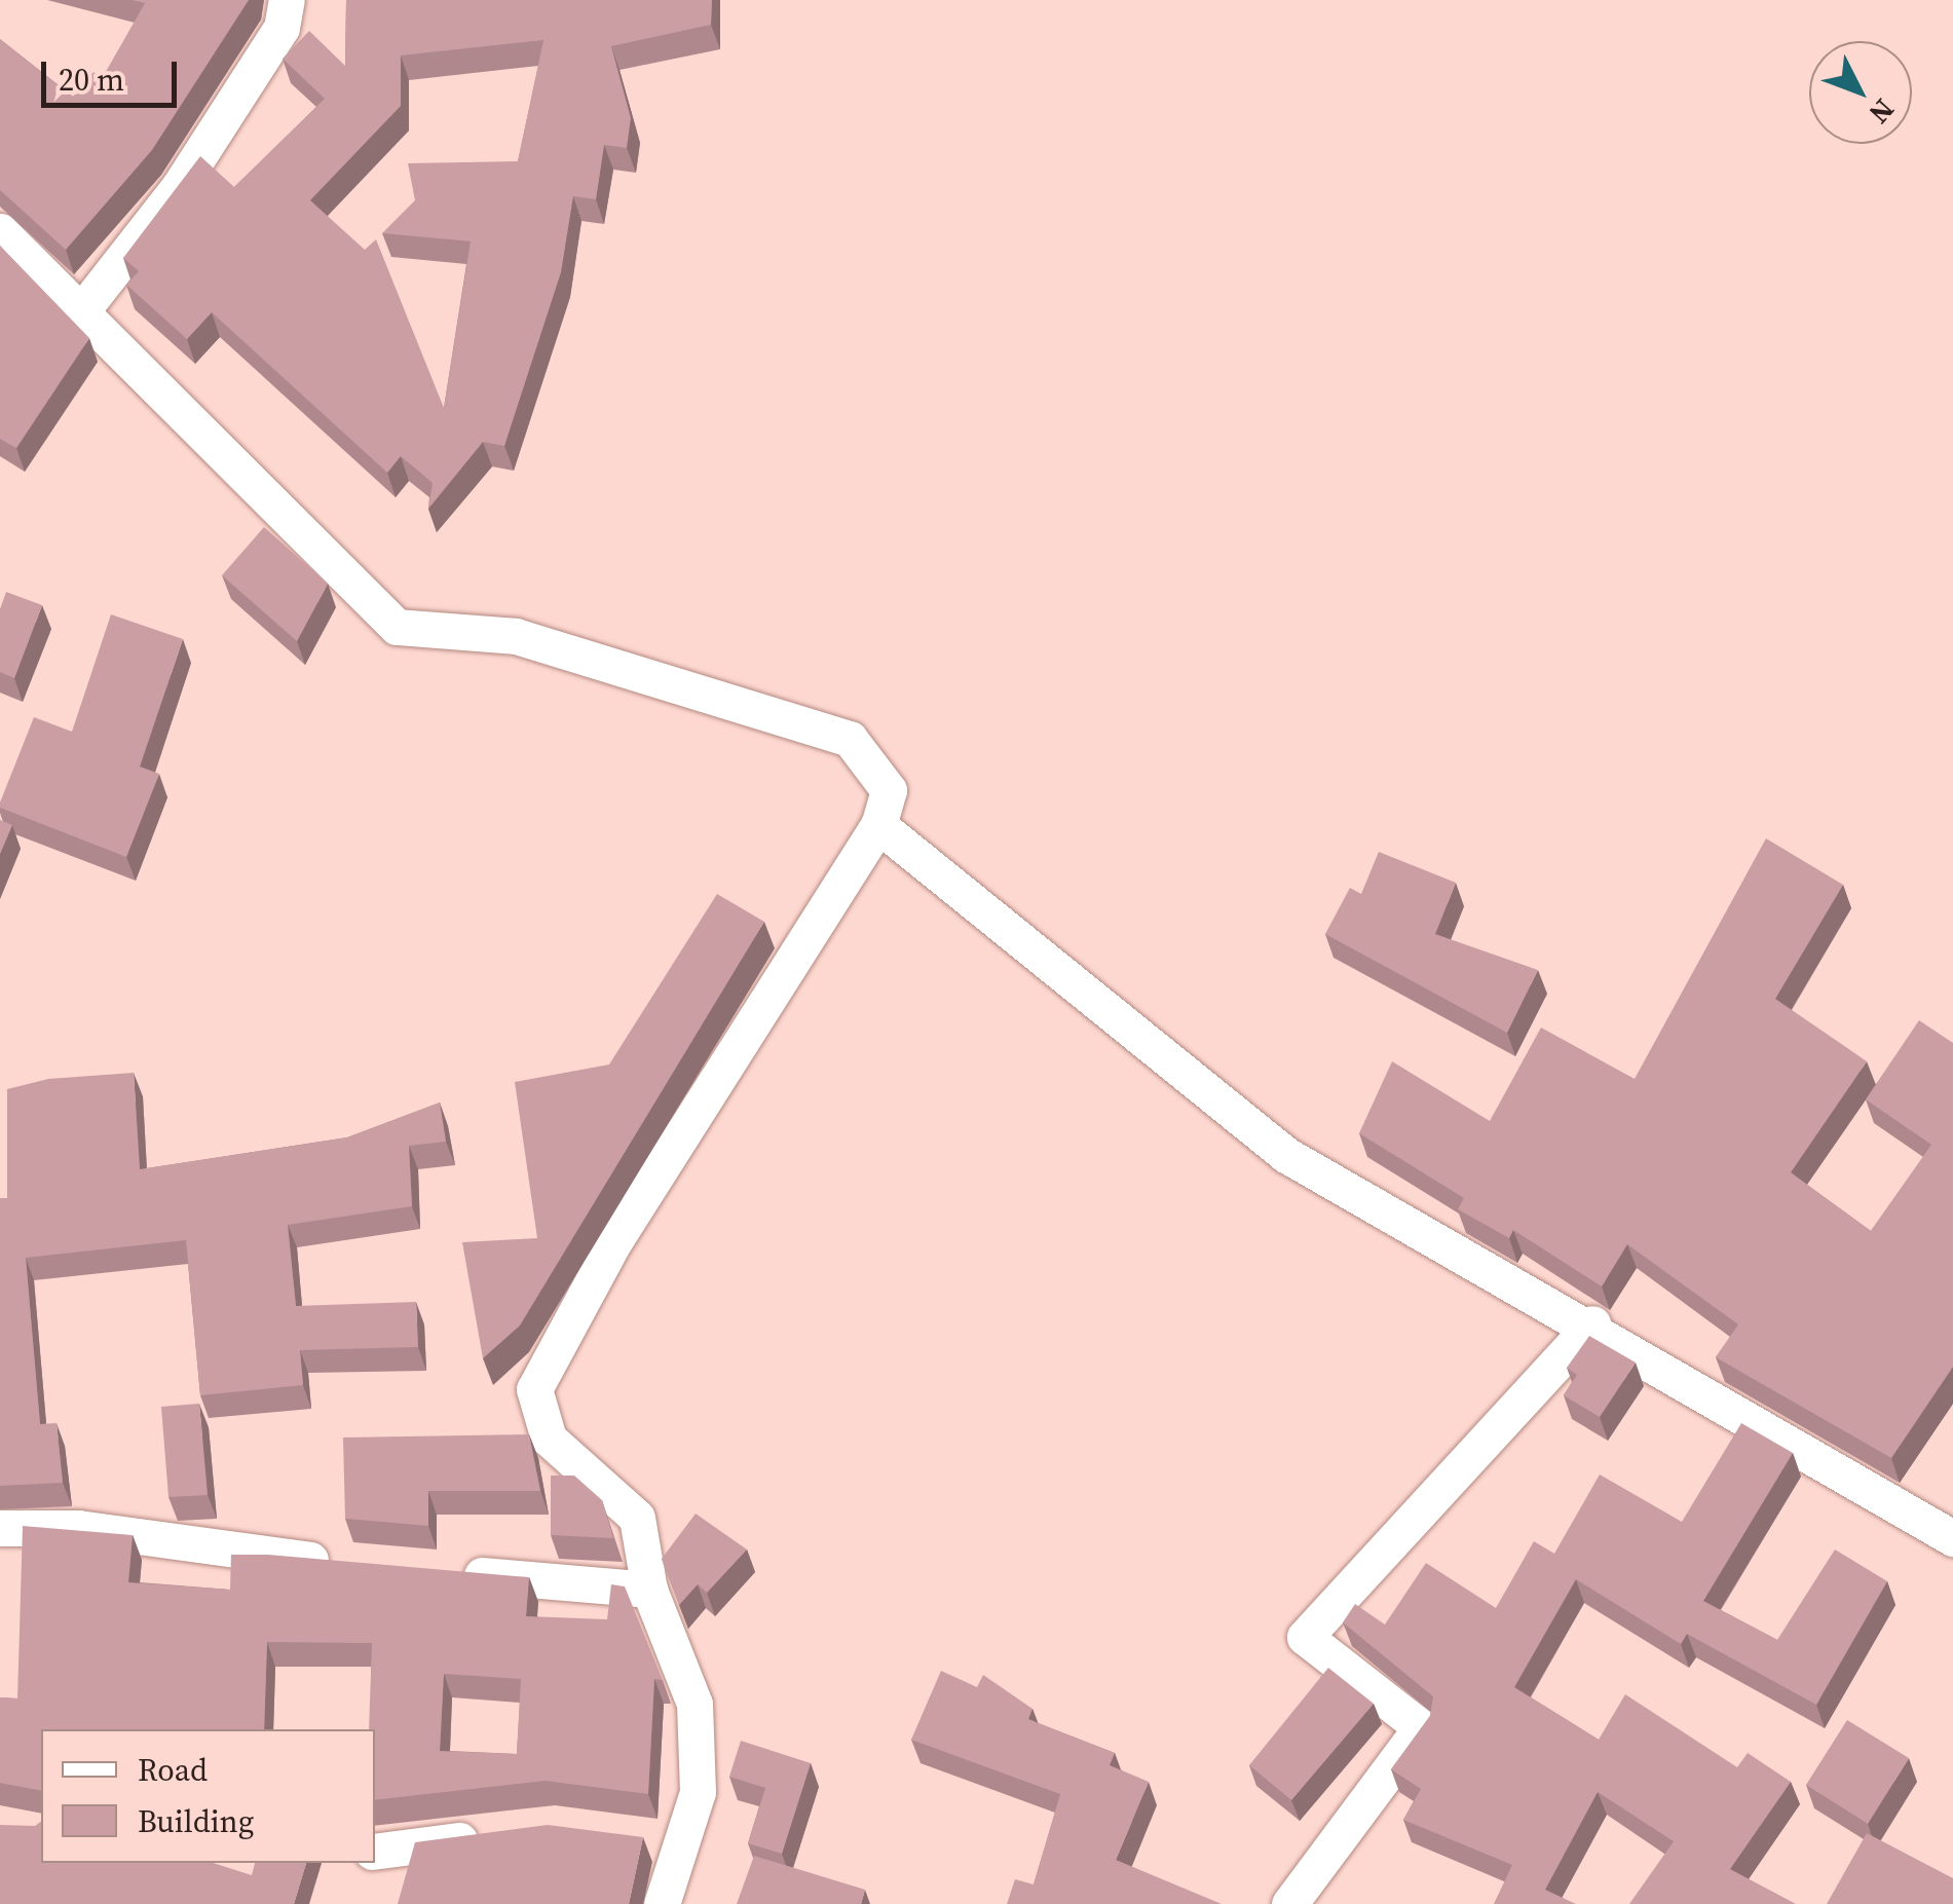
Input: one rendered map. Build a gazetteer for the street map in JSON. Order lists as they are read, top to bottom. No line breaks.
{"legend":["Road","Building"],"scale_bar":"20 m","north":"bottom right"}
